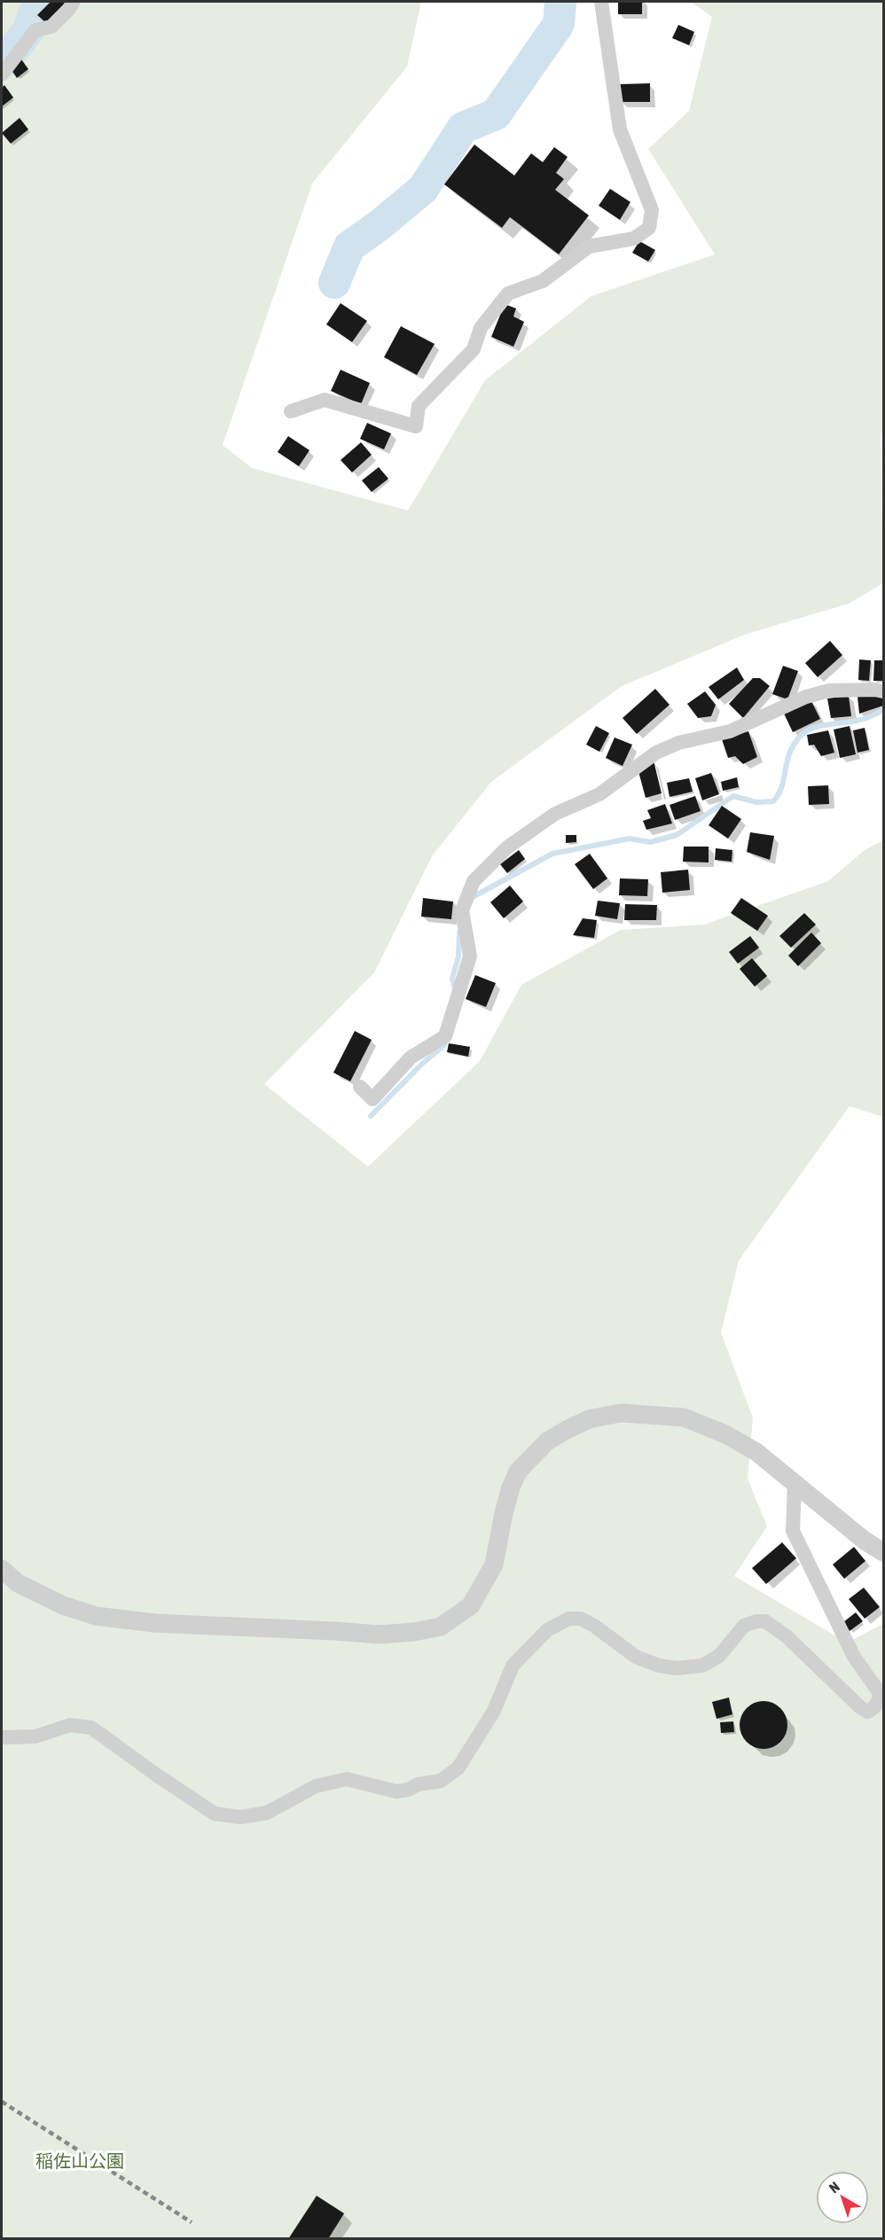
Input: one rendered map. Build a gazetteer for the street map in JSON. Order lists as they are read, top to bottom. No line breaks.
{"parks":["稲佐山公園"],"north":"top left"}
